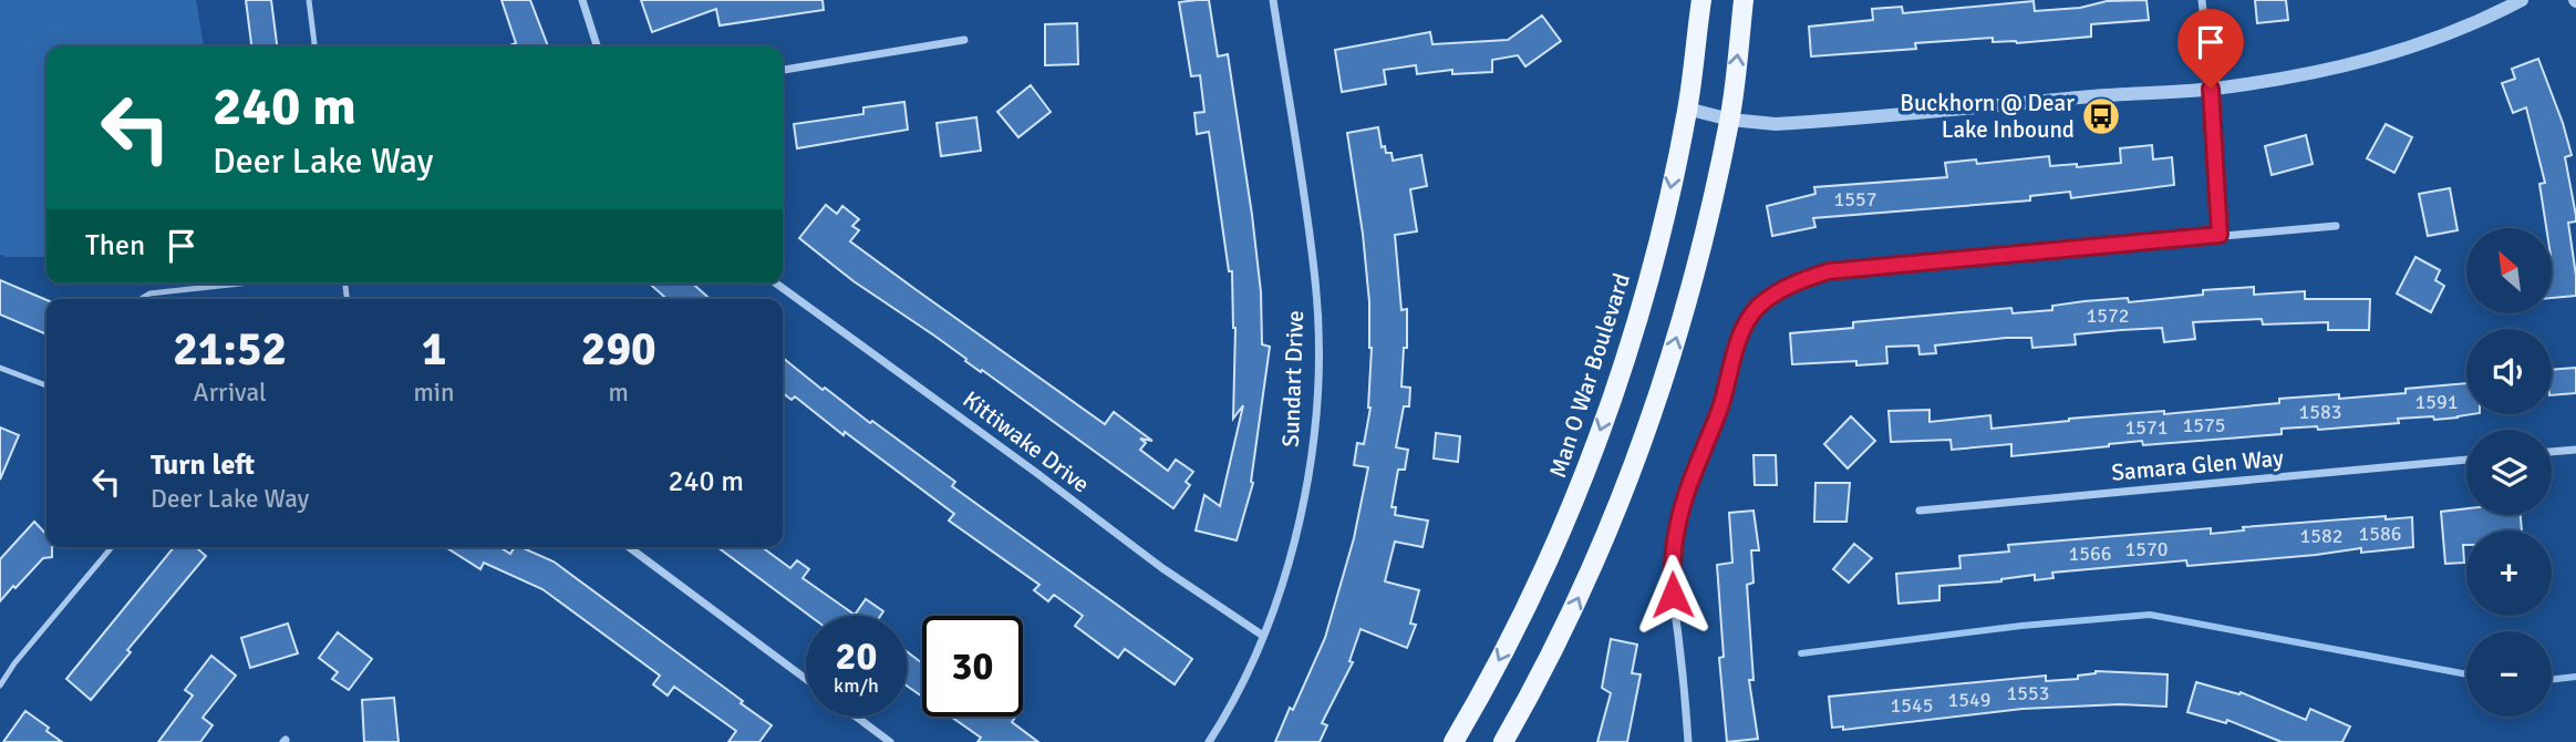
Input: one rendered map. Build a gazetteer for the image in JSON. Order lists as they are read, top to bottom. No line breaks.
{"streets":{"main road":["Man O War Boulevard"],"street":["Sundart Drive","Kittiwake Drive","Samara Glen Way"]},"crossings":[["Sundart Drive","Kittiwake Drive"]],"places":{"bus stop":["Buckhorn @ Dear Lake Inbound"]},"house_numbers":["1557","1572","1591","1583","1575","1571","1586","1582","1570","1566","1553","1549","1545"],"north":"top left","page":{"turn":["240 m","Deer Lake Way"],"then":"Then","map_buttons":["+","−"],"eta":["21:52","Arrival","1","min","290","m"],"list":[{"name":"Turn left","note":"Deer Lake Way","value":"240 m"}],"speed":"20 km/h","limit":"30"}}
